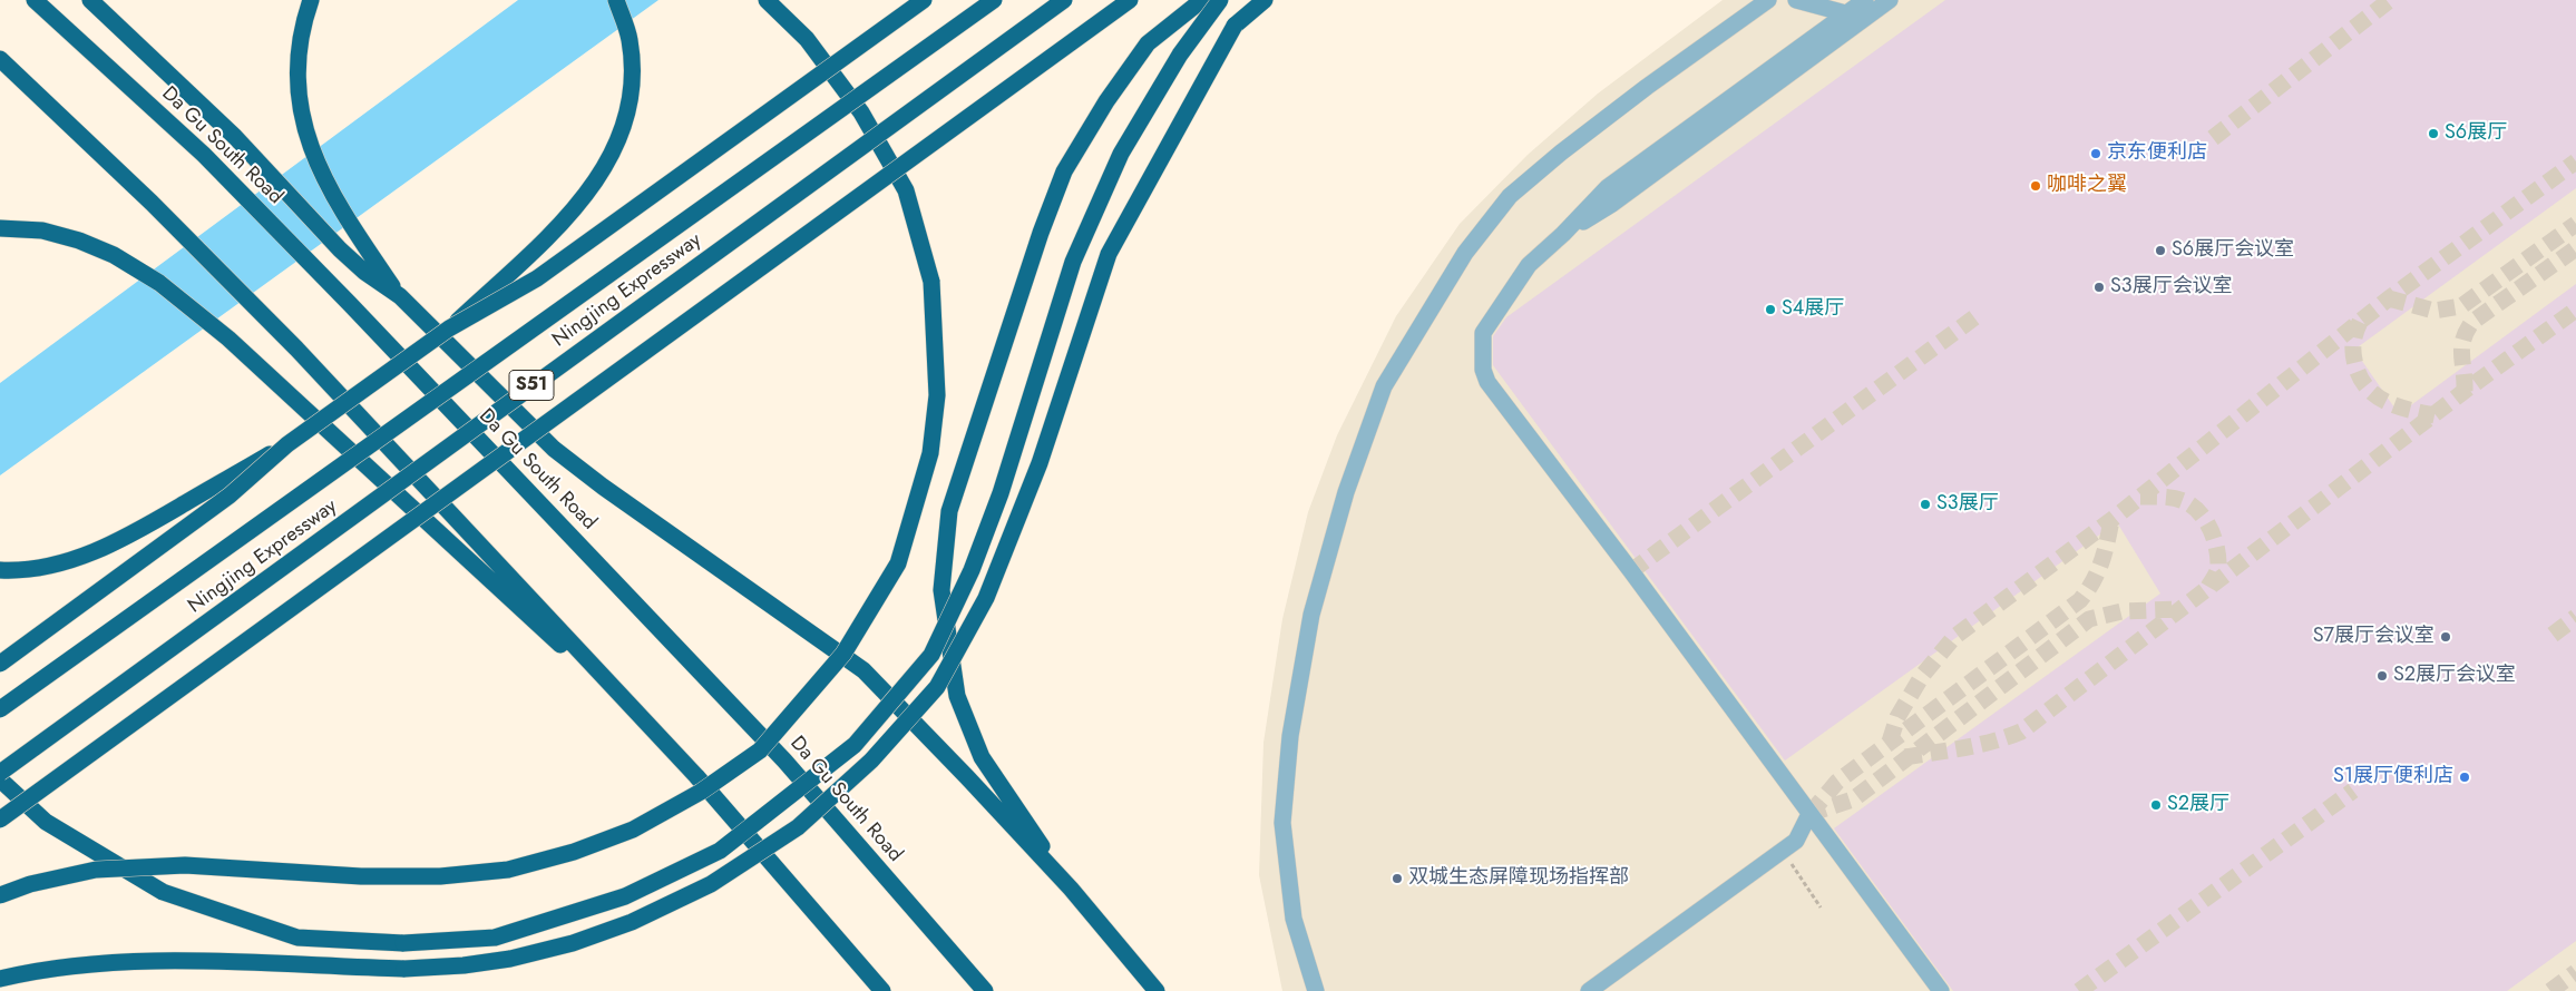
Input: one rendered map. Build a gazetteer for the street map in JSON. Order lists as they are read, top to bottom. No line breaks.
{"streets":{"highway":["Da Gu South Road","Ningjing Expressway","S51"]},"places":["S6展厅","京东便利店","咖啡之翼","S6展厅会议室","S3展厅会议室","S4展厅","S3展厅","S7展厅会议室","S2展厅会议室","S1展厅便利店","S2展厅","双城生态屏障现场指挥部"]}
